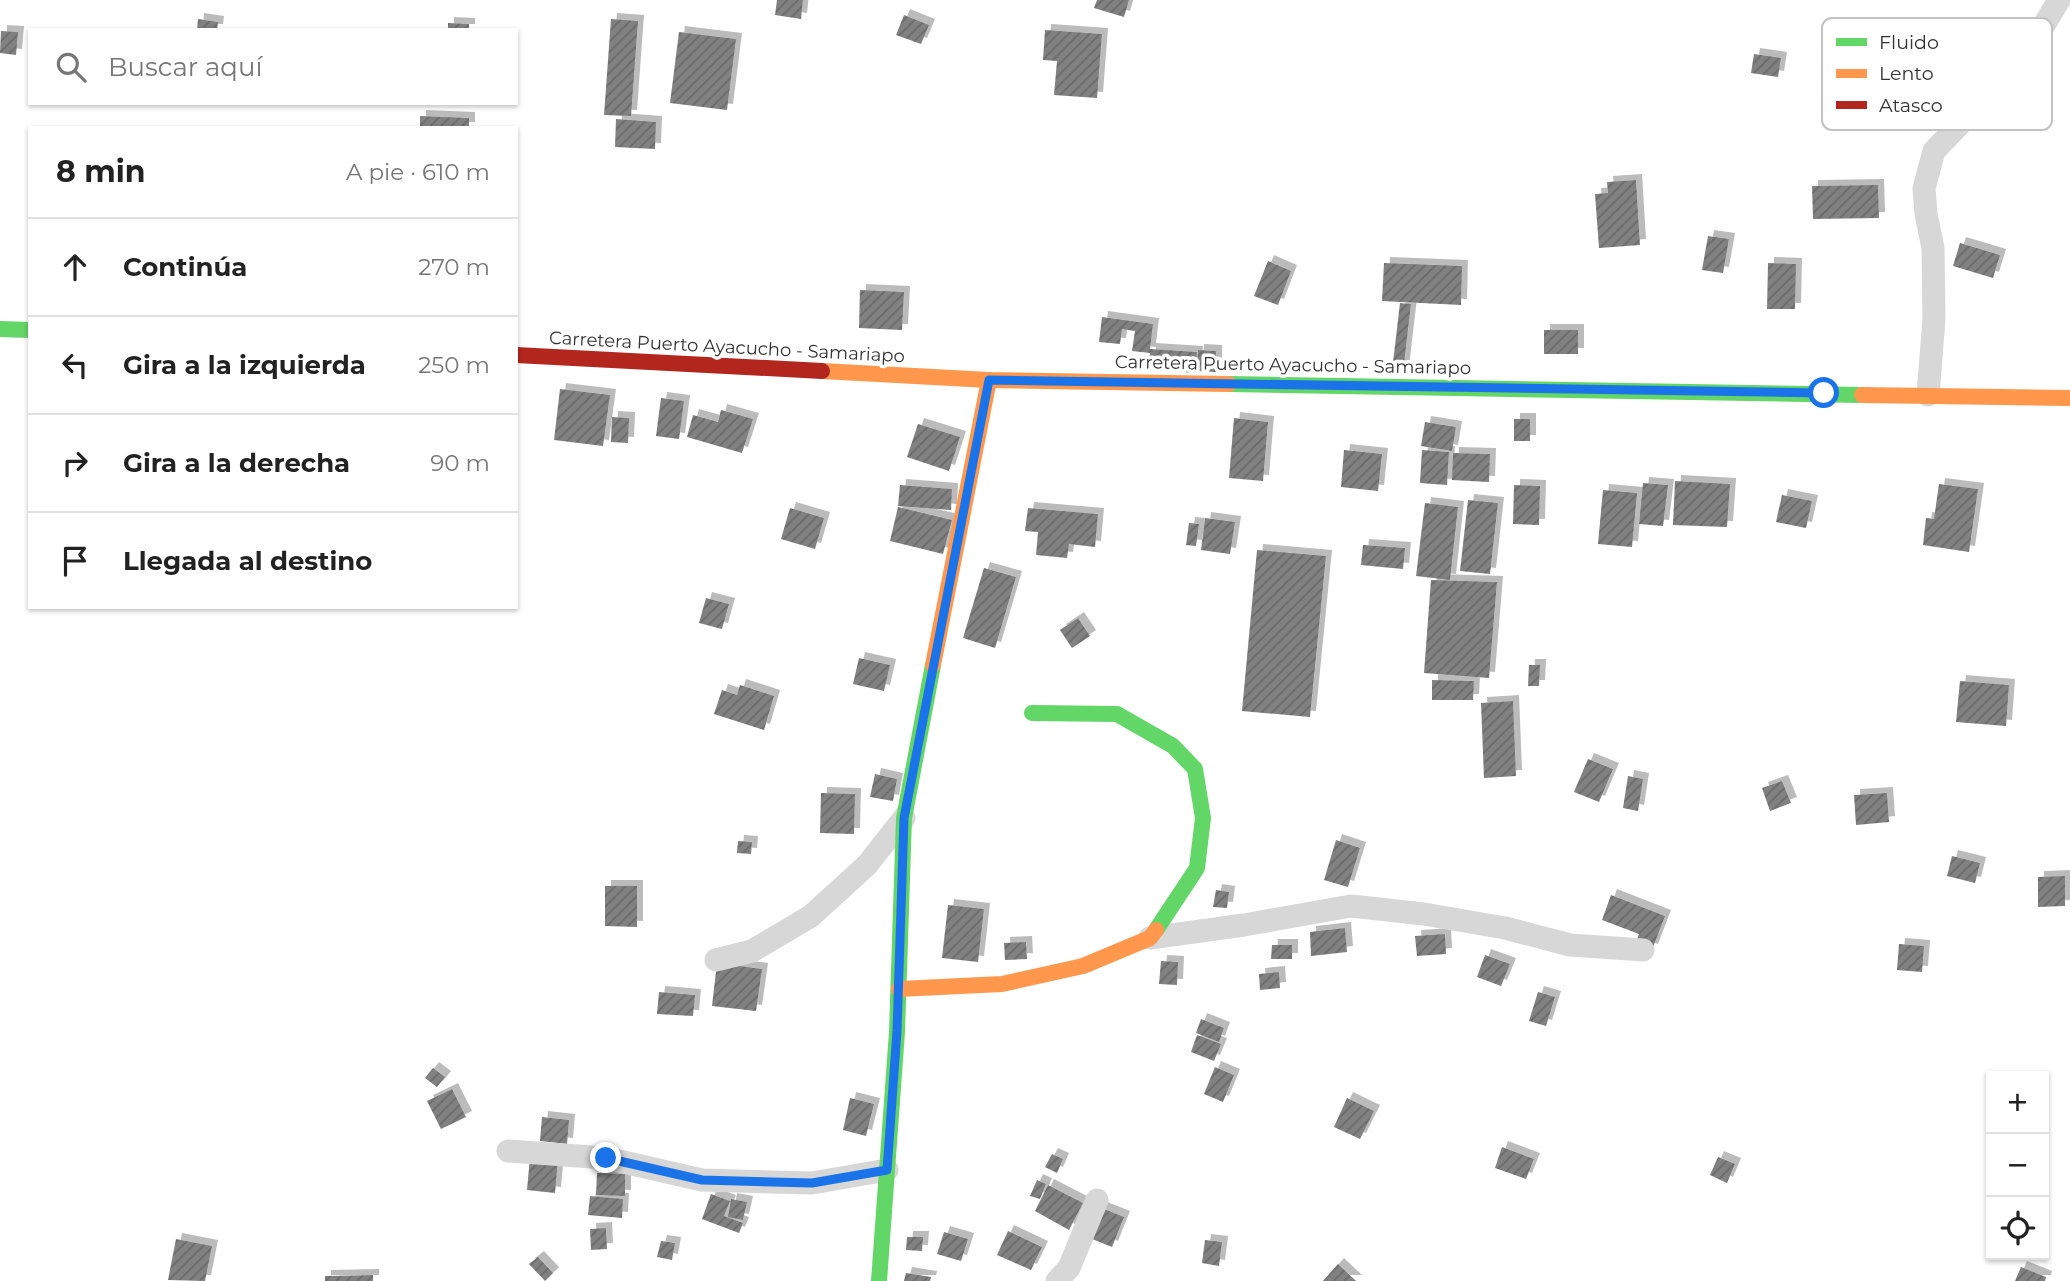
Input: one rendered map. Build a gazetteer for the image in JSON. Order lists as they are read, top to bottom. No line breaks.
{"streets":{"street":["Carretera Puerto Ayacucho - Samariapo"]},"legend":["Fluido","Lento","Atasco"],"page":{"search":"Buscar aquí","heading":["8 min","A pie · 610 m"],"list":[["Continúa","270 m"],["Gira a la izquierda","250 m"],["Gira a la derecha","90 m"],"Llegada al destino"],"map_buttons":["+","−"]}}
